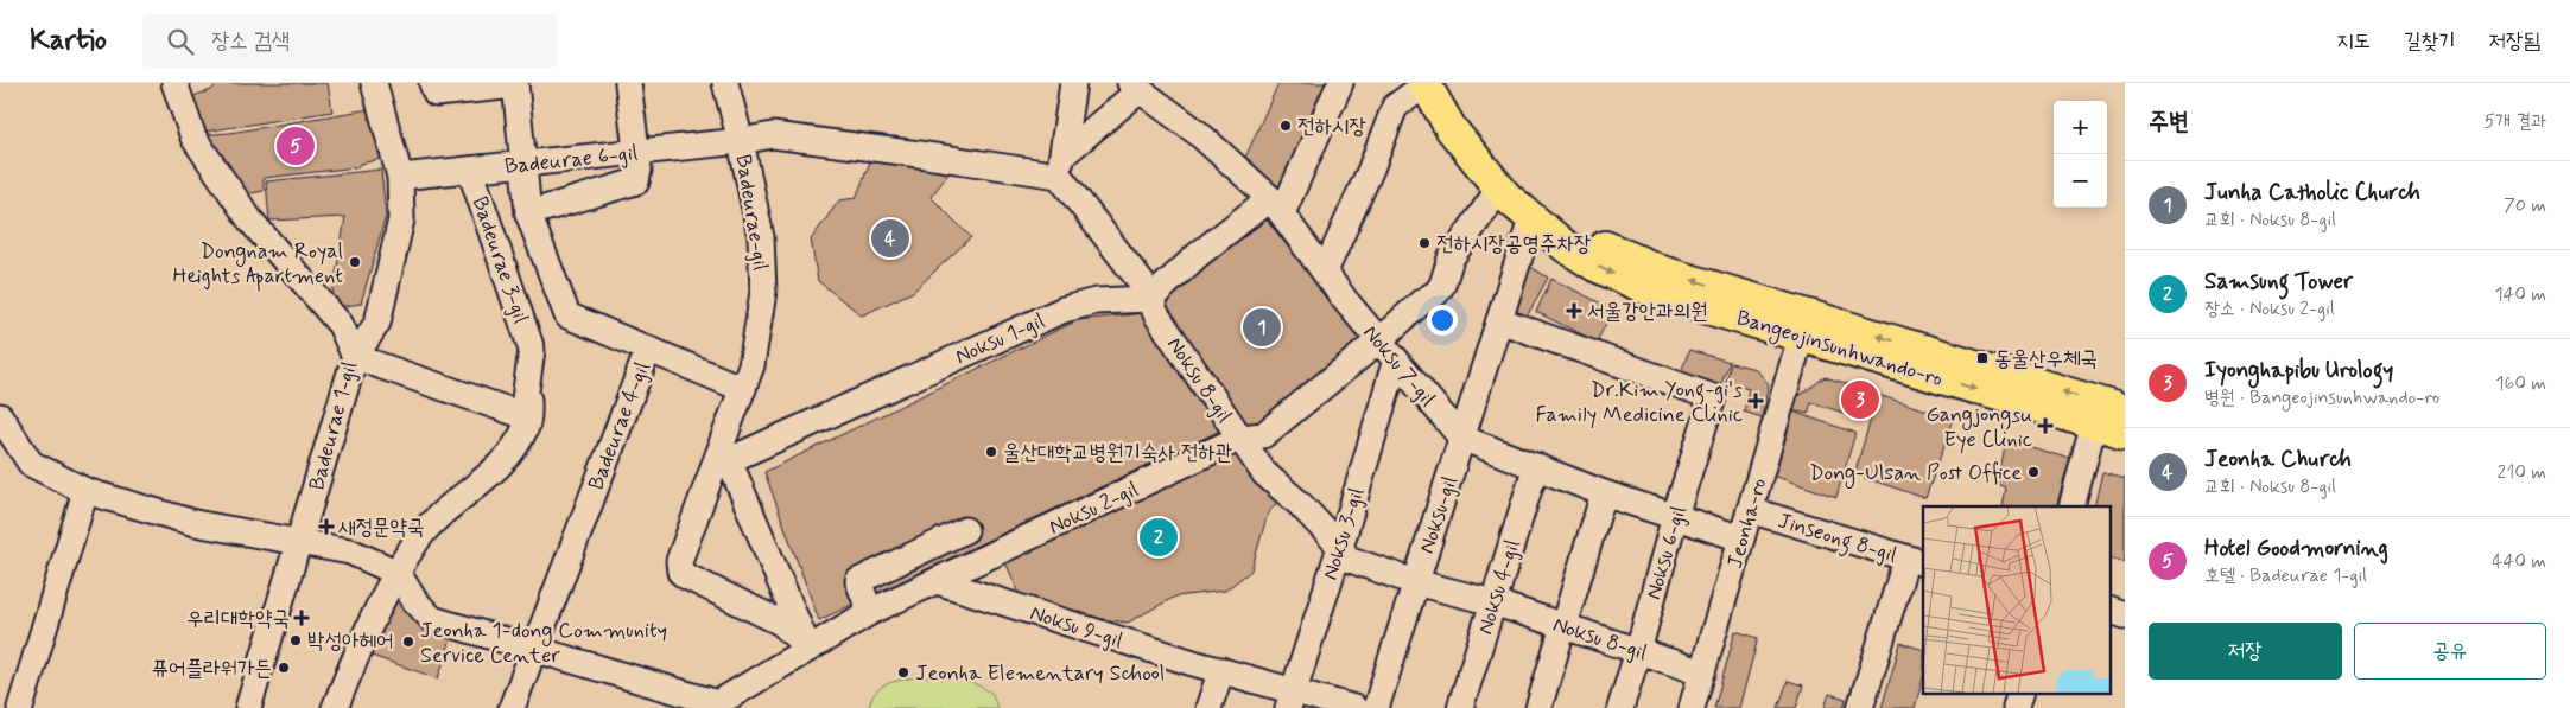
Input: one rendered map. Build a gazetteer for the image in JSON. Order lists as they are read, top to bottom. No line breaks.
{"streets":{"main road":["Bangeojinsunhwando-ro"],"street":["Badeurae 6-gil","Badeurae-gil","Badeurae 3-gil","Noksu 1-gil","Noksu 7-gil","Noksu 8-gil","Badeurae 1-gil","Badeurae 4-gil","Noksu 2-gil","Noksu-gil","Jeonha-ro","Noksu 3-gil","Jinseong 8-gil","Noksu 6-gil","Noksu 4-gil","Noksu 9-gil"]},"crossings":[["Badeurae 6-gil","Badeurae-gil"],["Badeurae 6-gil","Badeurae 3-gil"],["Badeurae 6-gil","Badeurae 4-gil"],["Badeurae-gil","Noksu 1-gil"],["Badeurae-gil","Noksu 2-gil"],["Badeurae 3-gil","Badeurae 1-gil"],["Noksu 1-gil","Noksu 8-gil"],["Bangeojinsunhwando-ro","Noksu 2-gil"],["Bangeojinsunhwando-ro","Noksu-gil"],["Bangeojinsunhwando-ro","Jeonha-ro"],["Noksu 7-gil","Noksu 2-gil"],["Noksu 7-gil","Noksu-gil"],["Noksu 7-gil","Jeonha-ro"],["Noksu 7-gil","Noksu 3-gil"],["Noksu 7-gil","Noksu 6-gil"],["Noksu 7-gil","Noksu 4-gil"],["Noksu 8-gil","Noksu 2-gil"],["Noksu 8-gil","Noksu-gil"],["Noksu 8-gil","Jeonha-ro"],["Noksu 8-gil","Noksu 3-gil"],["Noksu 8-gil","Noksu 6-gil"],["Noksu 8-gil","Noksu 4-gil"],["Noksu 2-gil","Noksu 3-gil"],["Noksu 2-gil","Noksu 9-gil"],["Noksu-gil","Noksu 6-gil"],["Jeonha-ro","Jinseong 8-gil"],["Noksu 3-gil","Noksu 9-gil"]],"places":{"other":["전하시장","전하시장공영주차장","Dongnam Royal Heights Apartment","울산대학교병원기숙사 전하관","Dong-Ulsan Post Office","박성아헤어","Jeonha 1-dong Community Service Center","퓨어플라워가든","Jeonha Elementary School"],"health":["서울강안과의원","Dr.Kim Yong-gi's Family Medicine Clinic","Gangjongsu Eye Clinic","새정문약국","우리대학약국"],"transit":["동울산우체국"]},"page":{"header":"Kartio","search":"장소 검색","nav":["지도","길찾기","저장됨"],"heading":["주변","5개 결과"],"map_buttons":["+","−"],"pins":["5","4","1","3","2"],"list":[{"mark":"1","name":"Junha Catholic Church","note":"교회 · Noksu 8-gil","value":"70 m"},{"mark":"2","name":"Samsung Tower","note":"장소 · Noksu 2-gil","value":"140 m"},{"mark":"3","name":"Iyonghapibu Urology","note":"병원 · Bangeojinsunhwando-ro","value":"160 m"},{"mark":"4","name":"Jeonha Church","note":"교회 · Noksu 8-gil","value":"210 m"},{"mark":"5","name":"Hotel Goodmorning","note":"호텔 · Badeurae 1-gil","value":"440 m"}],"buttons":["저장","공유"]}}
